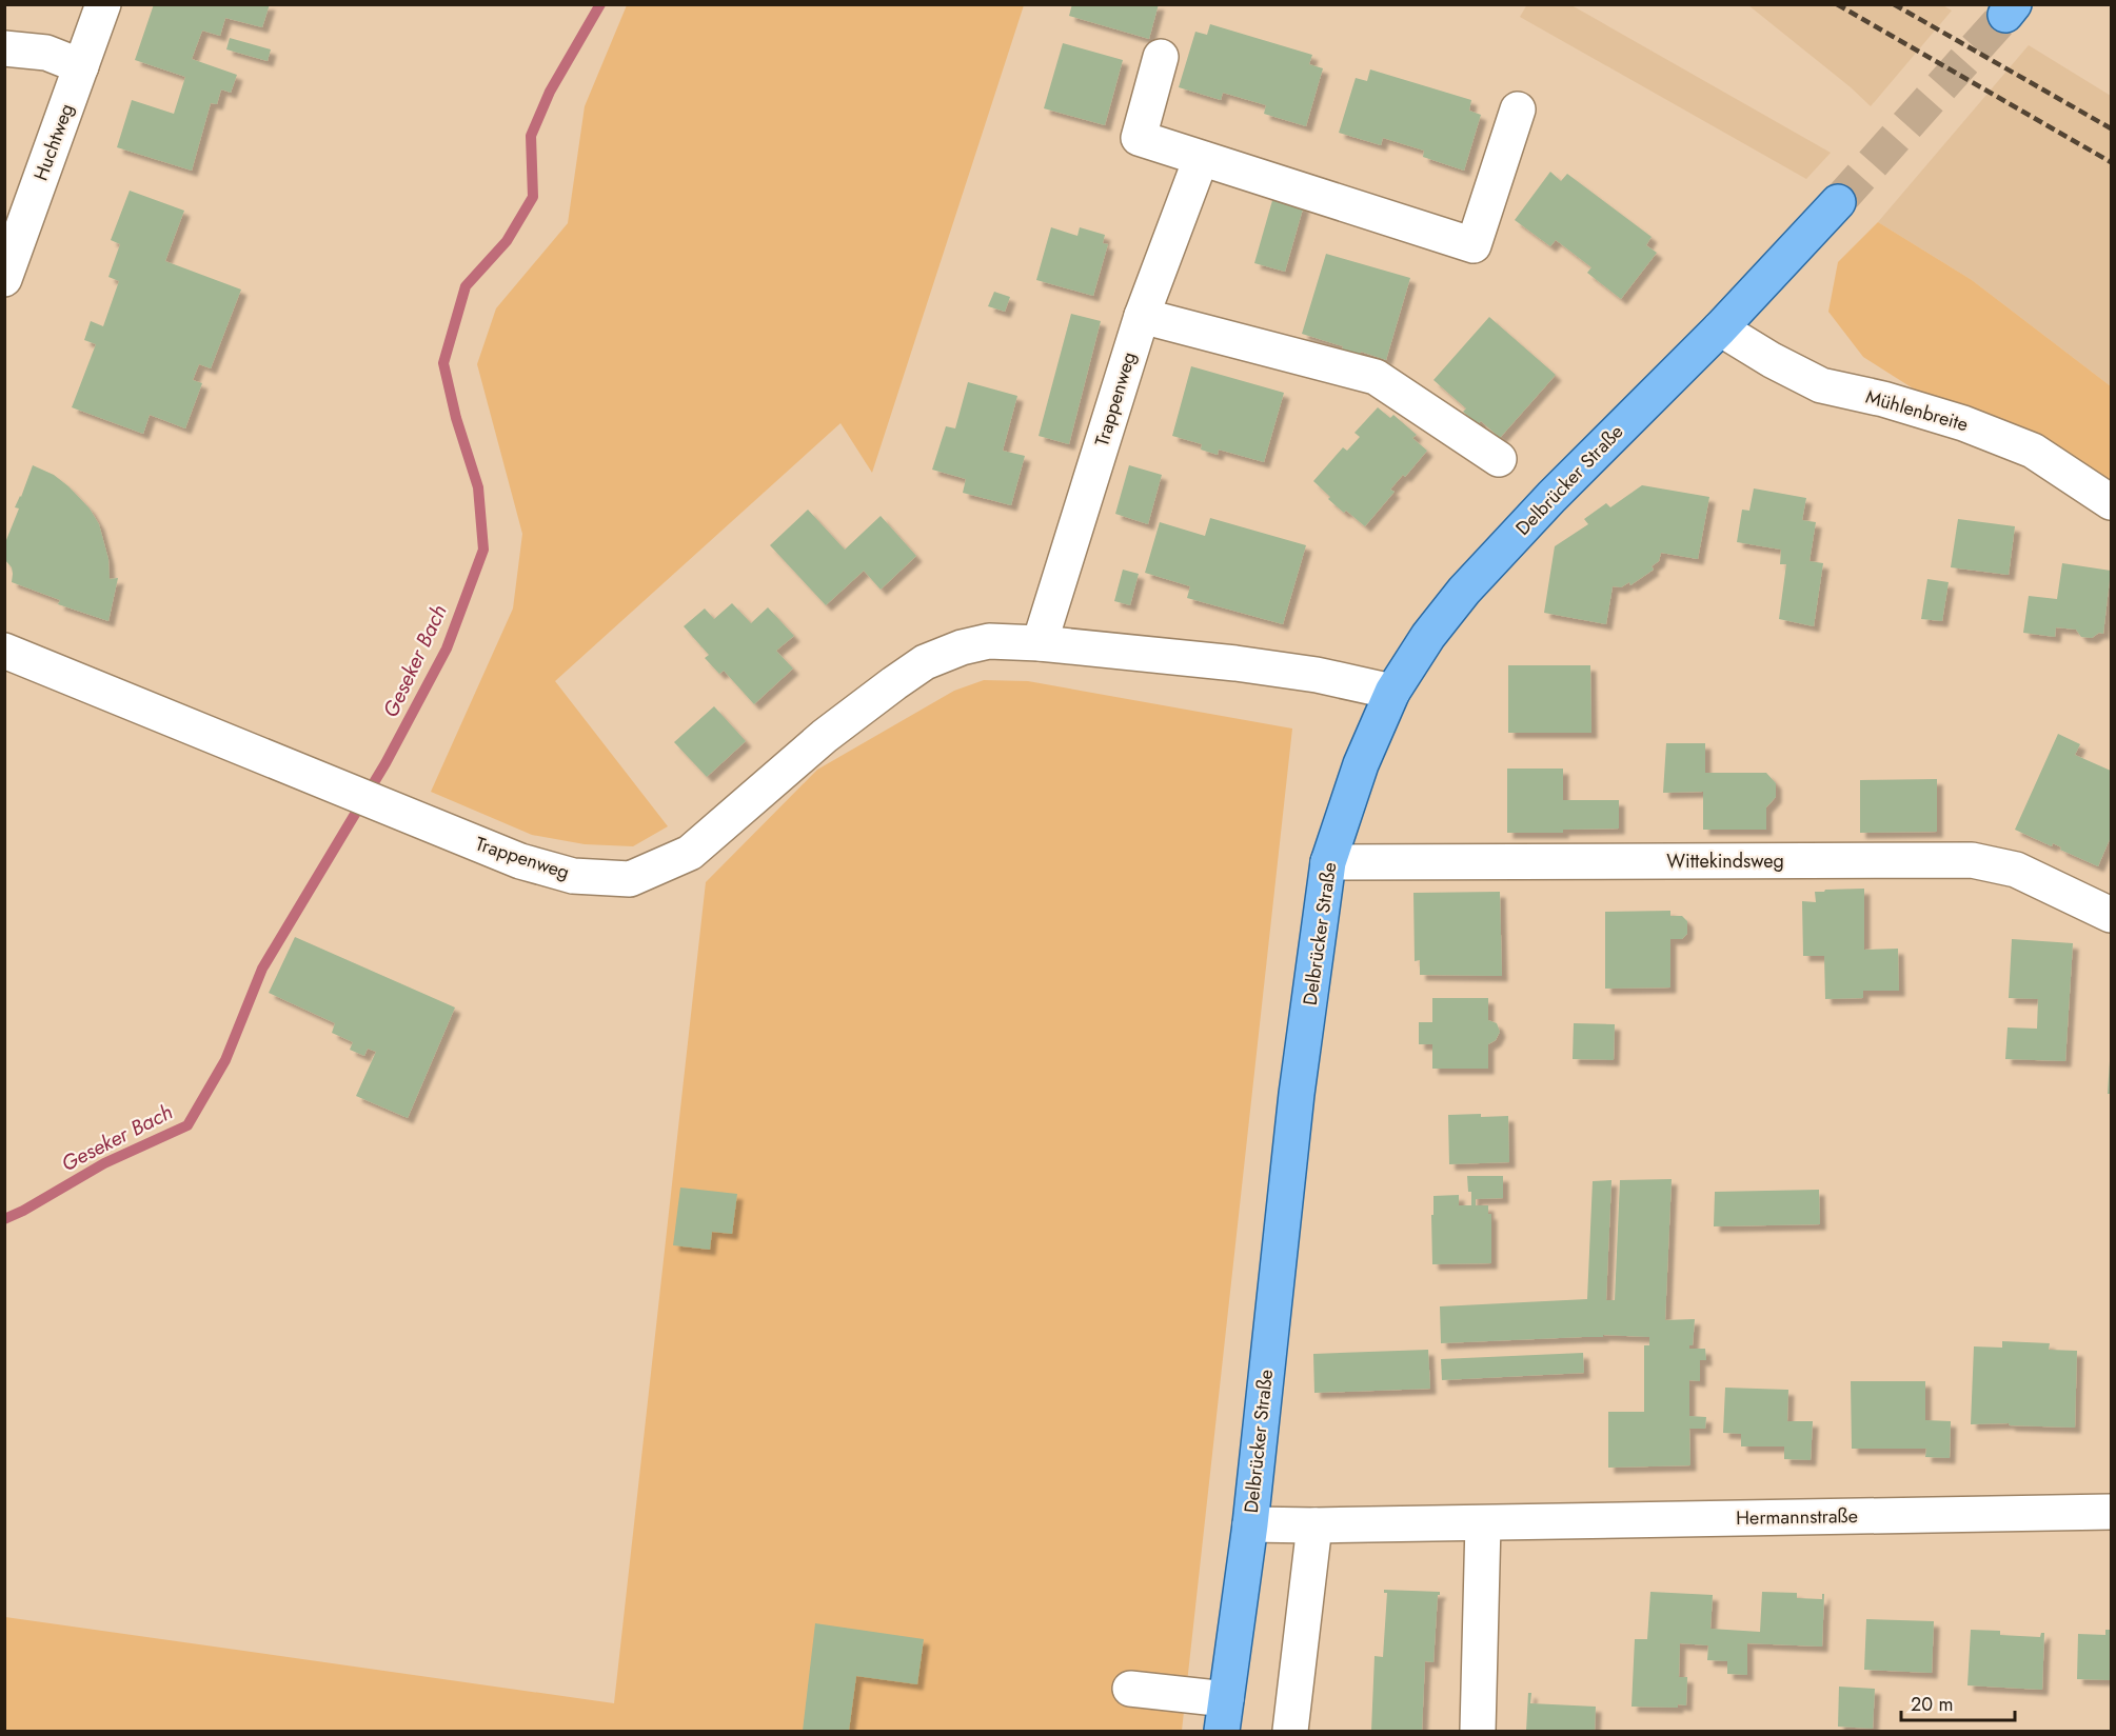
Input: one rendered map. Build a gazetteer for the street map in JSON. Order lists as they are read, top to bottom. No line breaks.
{"streets":{"main road":["Delbrücker Straße"],"street":["Huchtweg","Trappenweg","Mühlenbreite","Wittekindsweg","Hermannstraße"]},"crossings":[["Trappenweg","Delbrücker Straße"],["Mühlenbreite","Delbrücker Straße"],["Delbrücker Straße","Wittekindsweg"],["Delbrücker Straße","Hermannstraße"]],"water":["Geseker Bach"],"scale_bar":"20 m"}
